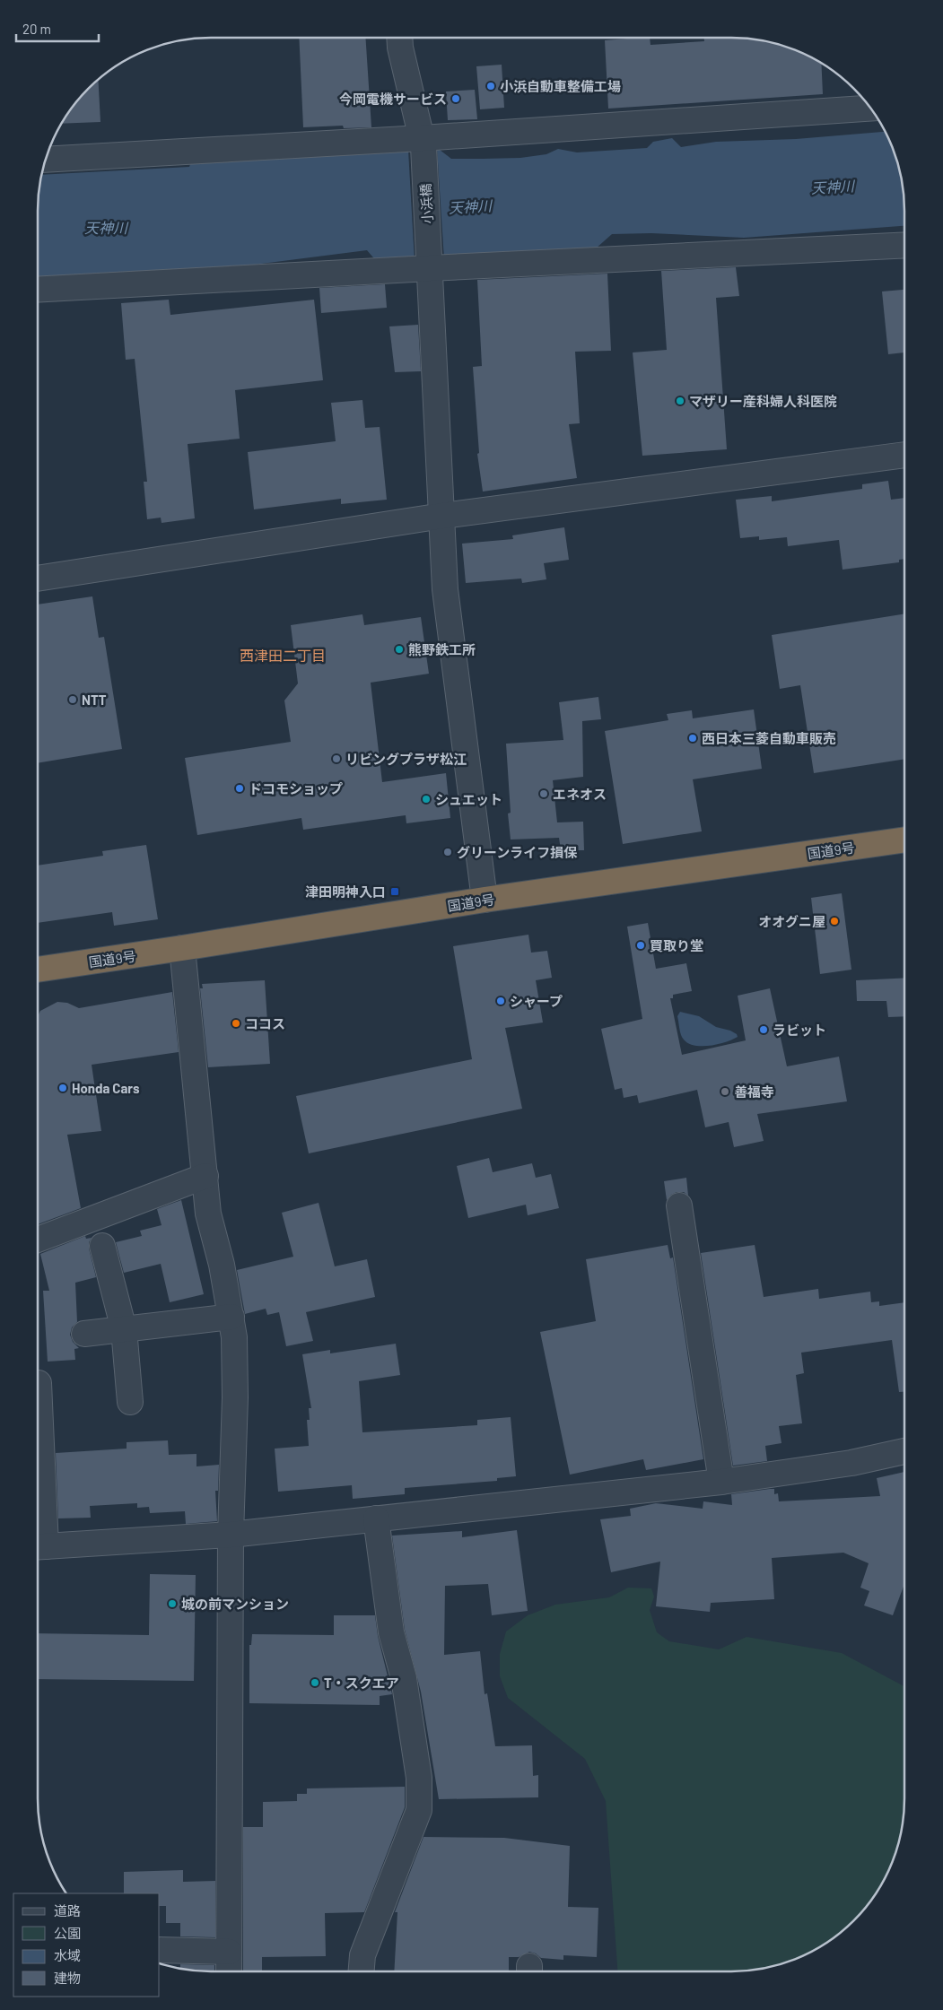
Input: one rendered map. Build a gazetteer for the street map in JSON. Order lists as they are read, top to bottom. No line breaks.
{"streets":{"highway":["国道9号"],"street":["小浜橋"]},"crossings":[["小浜橋","国道9号"]],"districts":["西津田二丁目"],"water":["天神川"],"places":{"other":["小浜自動車整備工場","今岡電機サービス","マザリー産科婦人科医院","熊野鉄工所","NTT","西日本三菱自動車販売","リビングプラザ松江","ドコモショップ","エネオス","シュエット","グリーンライフ損保","オオグニ屋","買取り堂","シャープ","ココス","ラビット","Honda Cars","善福寺","城の前マンション","T・スクエア"],"transit":["津田明神入口"]},"legend":["道路","公園","水域","建物"],"scale_bar":"20 m"}
